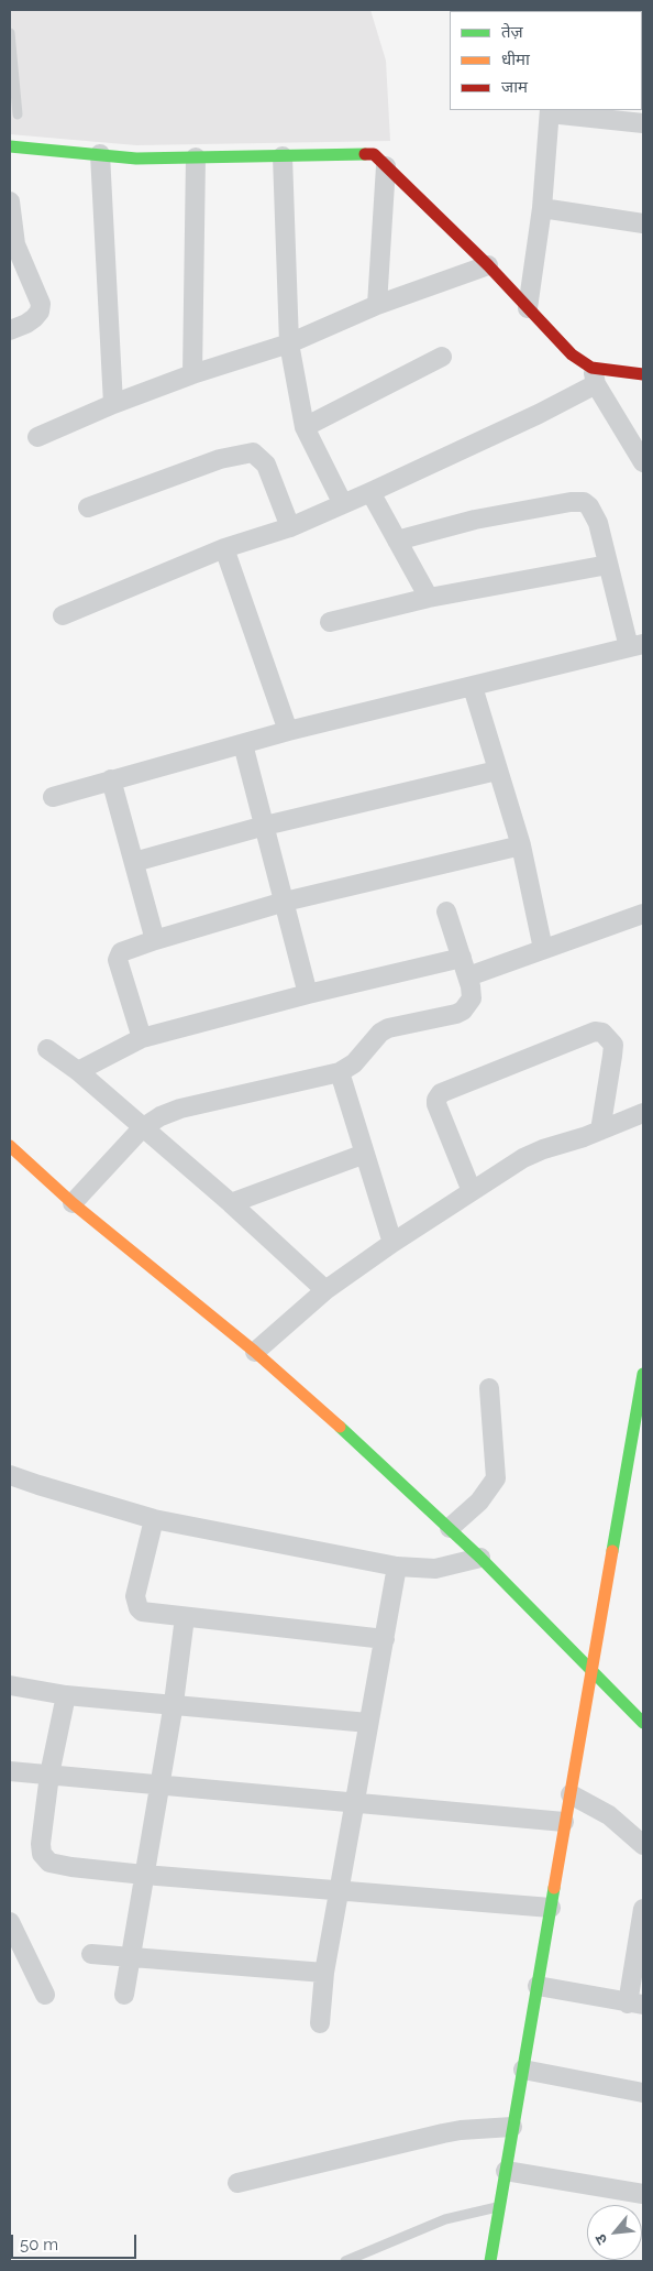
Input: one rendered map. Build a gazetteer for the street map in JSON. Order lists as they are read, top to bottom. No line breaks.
{"legend":["तेज़","धीमा","जाम"],"scale_bar":"50 m","north":"bottom left"}
